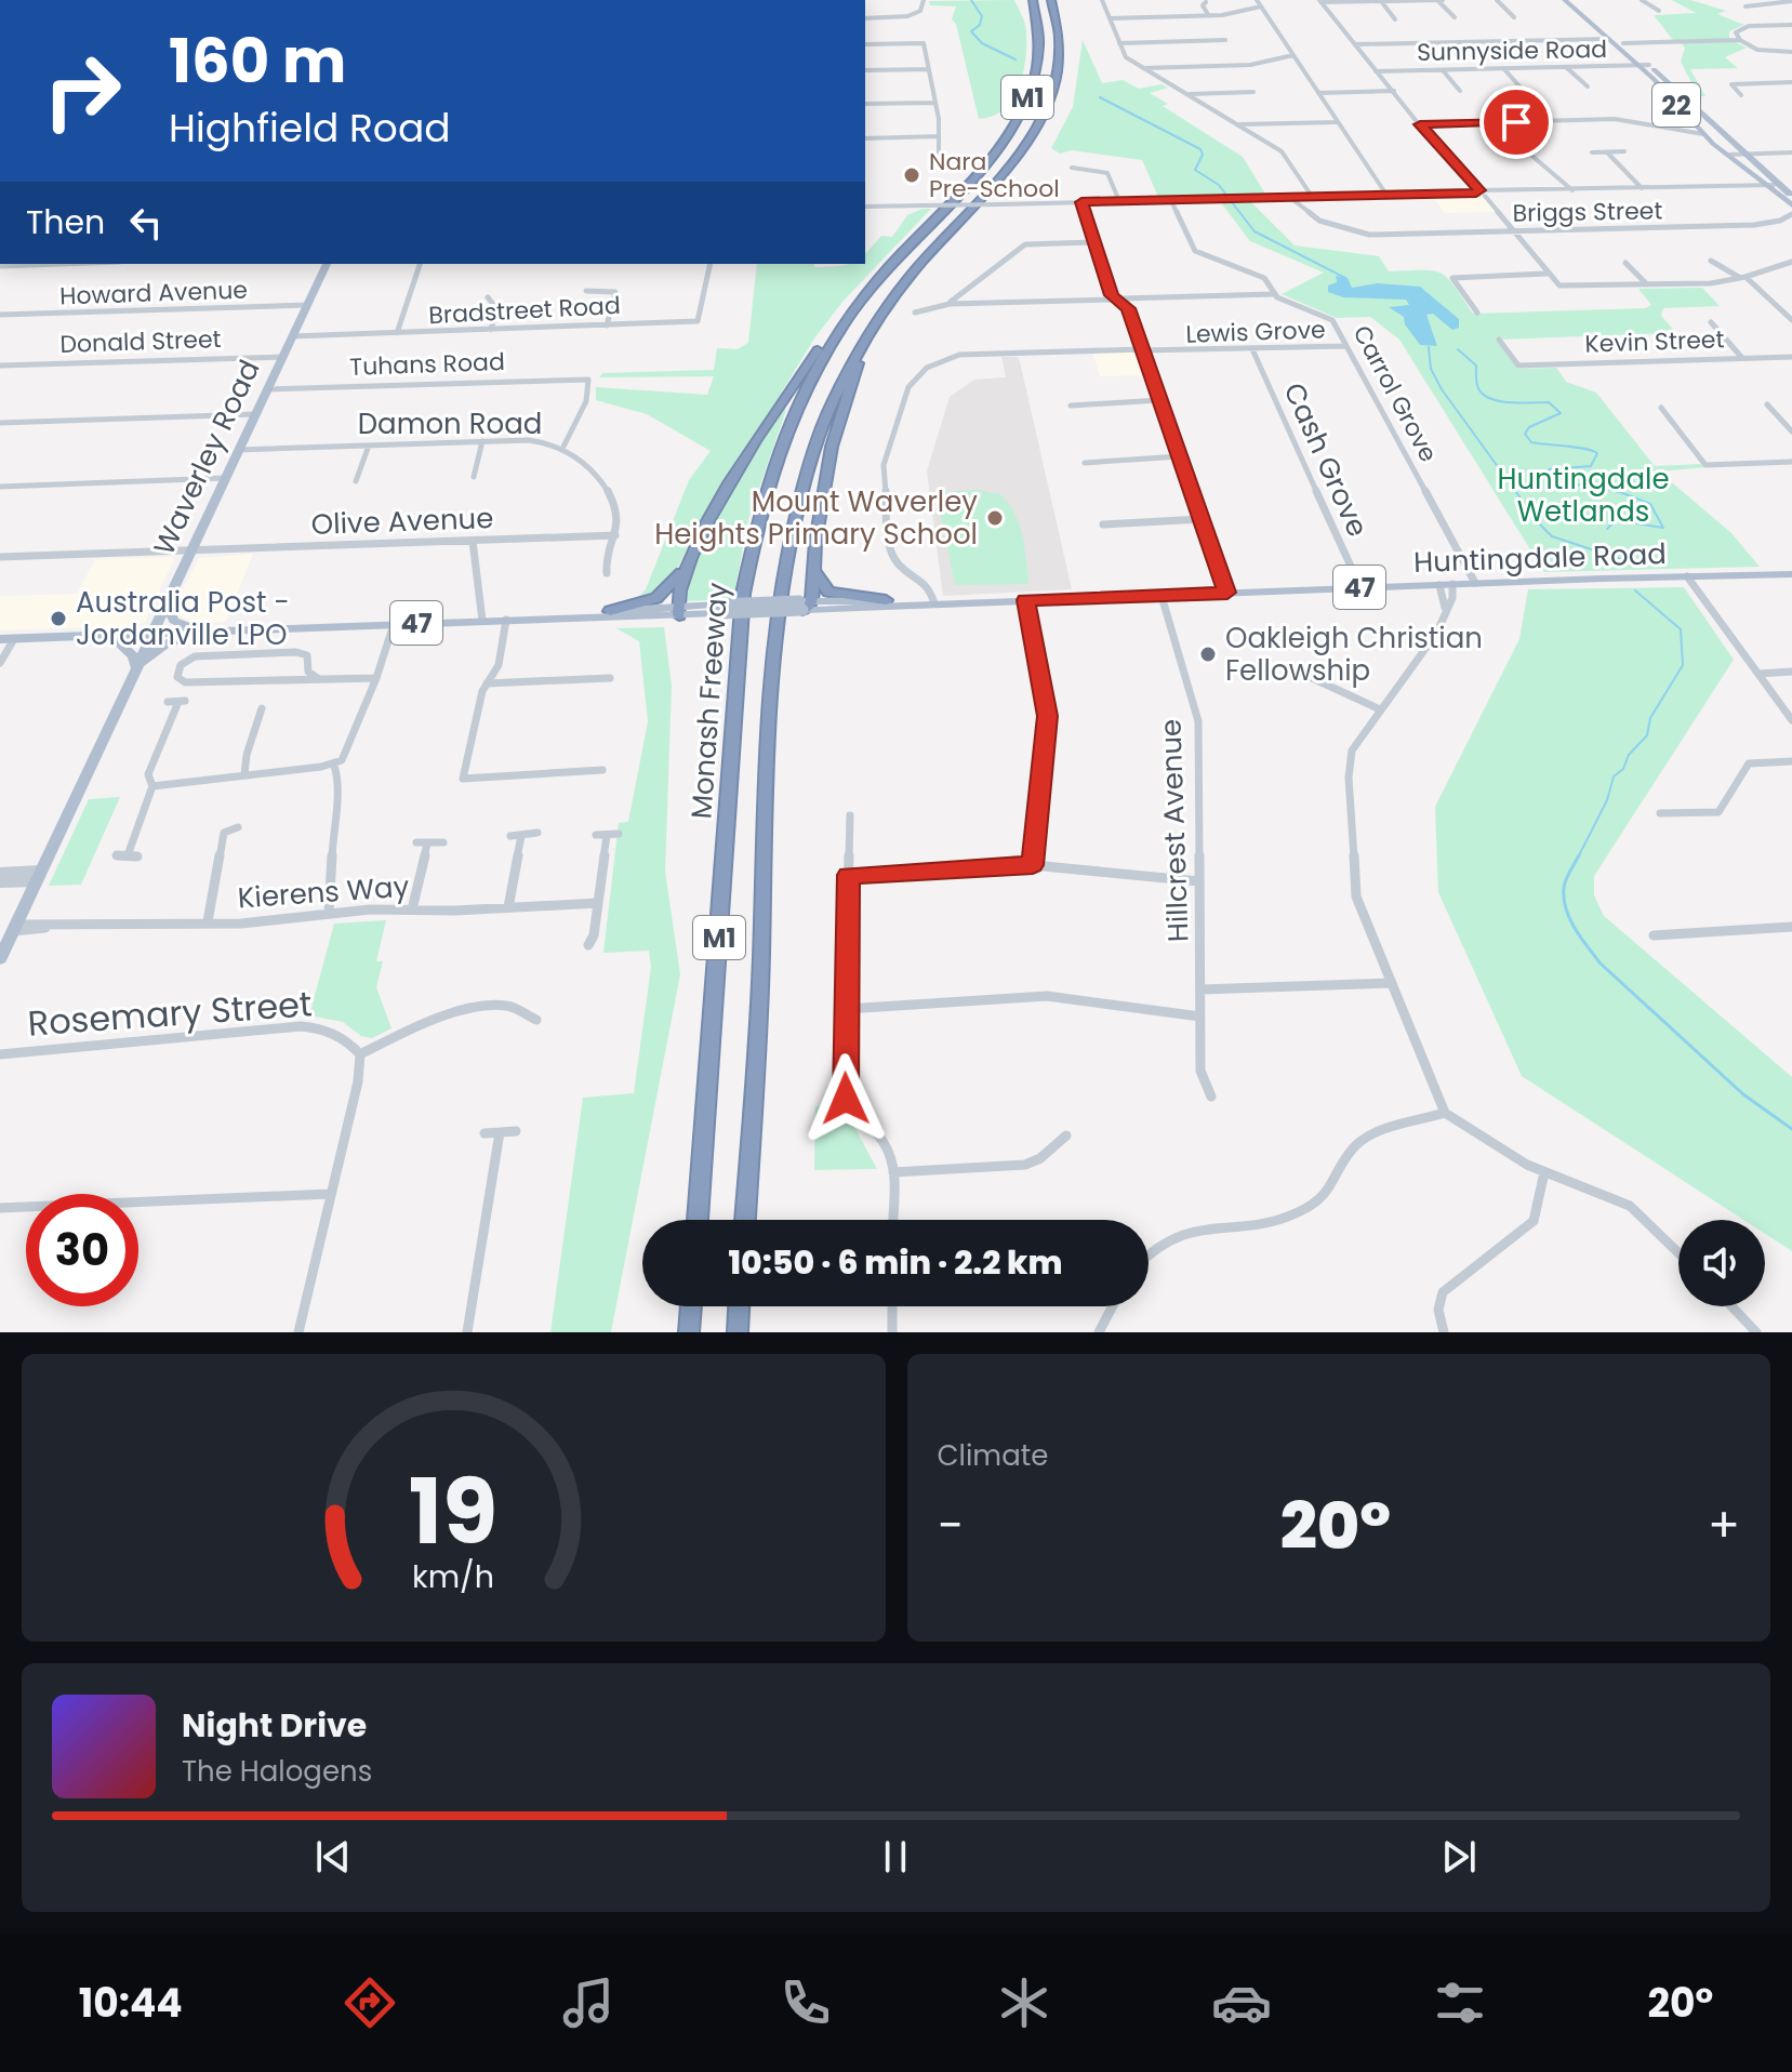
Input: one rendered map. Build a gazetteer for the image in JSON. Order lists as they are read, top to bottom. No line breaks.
{"streets":{"highway":["M1","Monash Freeway"],"main road":["22","Waverley Road","Huntingdale Road","47"],"street":["Sunnyside Road","Briggs Street","Howard Avenue","Bradstreet Road","Lewis Grove","Donald Street","Kevin Street","Tuhans Road","Carrol Grove","Damon Road","Cash Grove","Olive Avenue","Hillcrest Avenue","Kierens Way","Rosemary Street"]},"crossings":[["Sunnyside Road","22"],["Howard Avenue","Waverley Road"],["Bradstreet Road","Waverley Road"],["Lewis Grove","Carrol Grove"],["Lewis Grove","Cash Grove"],["Lewis Grove","Huntingdale Road"],["Donald Street","Waverley Road"],["Tuhans Road","Damon Road"],["Tuhans Road","Waverley Road"],["Carrol Grove","Huntingdale Road"],["Damon Road","Waverley Road"],["Damon Road","Olive Avenue"],["Waverley Road","Olive Avenue"],["Waverley Road","Huntingdale Road"],["Waverley Road","Kierens Way"],["Cash Grove","Huntingdale Road"],["Huntingdale Road","Hillcrest Avenue"]],"parks":["Huntingdale Wetlands"],"places":["Nara Pre-School","Mount Waverley Heights Primary School","Australia Post - Jordanville LPO","Oakleigh Christian Fellowship"],"page":{"turn":["160 m","Highfield Road"],"then":"Then","limit":"30","trip":"10:50 · 6 min · 2.2 km","tile":"Climate","heat":["−","20°","+"],"song":["Night Drive","The Halogens"],"tabs":["10:44","20°"],"gauge":["19","km/h"]}}
